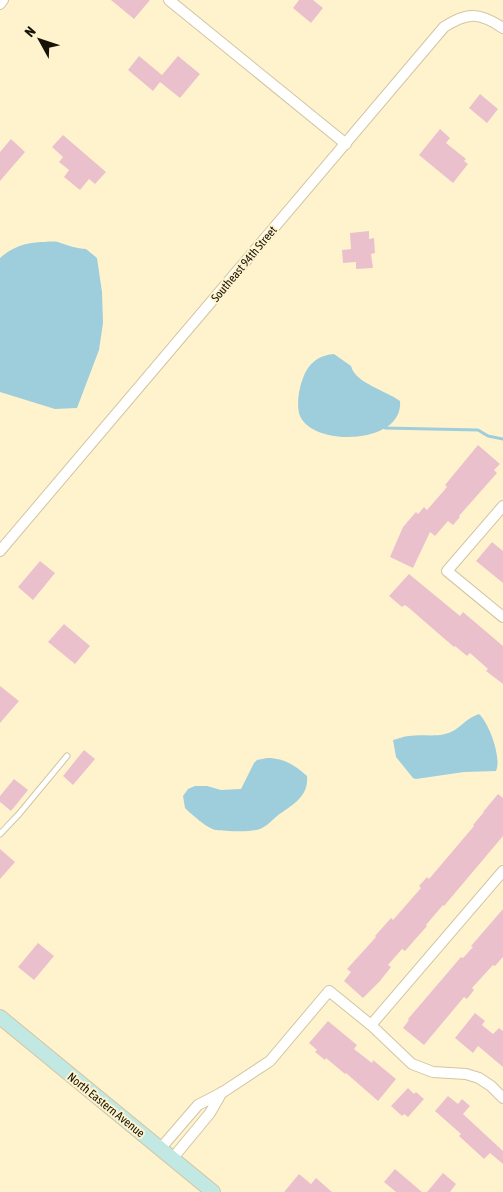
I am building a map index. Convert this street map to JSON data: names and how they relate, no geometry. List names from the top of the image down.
{
  "streets": {
    "main road": ["North Eastern Avenue"],
    "street": ["Southeast 94th Street"]
  },
  "north": "top left"
}
